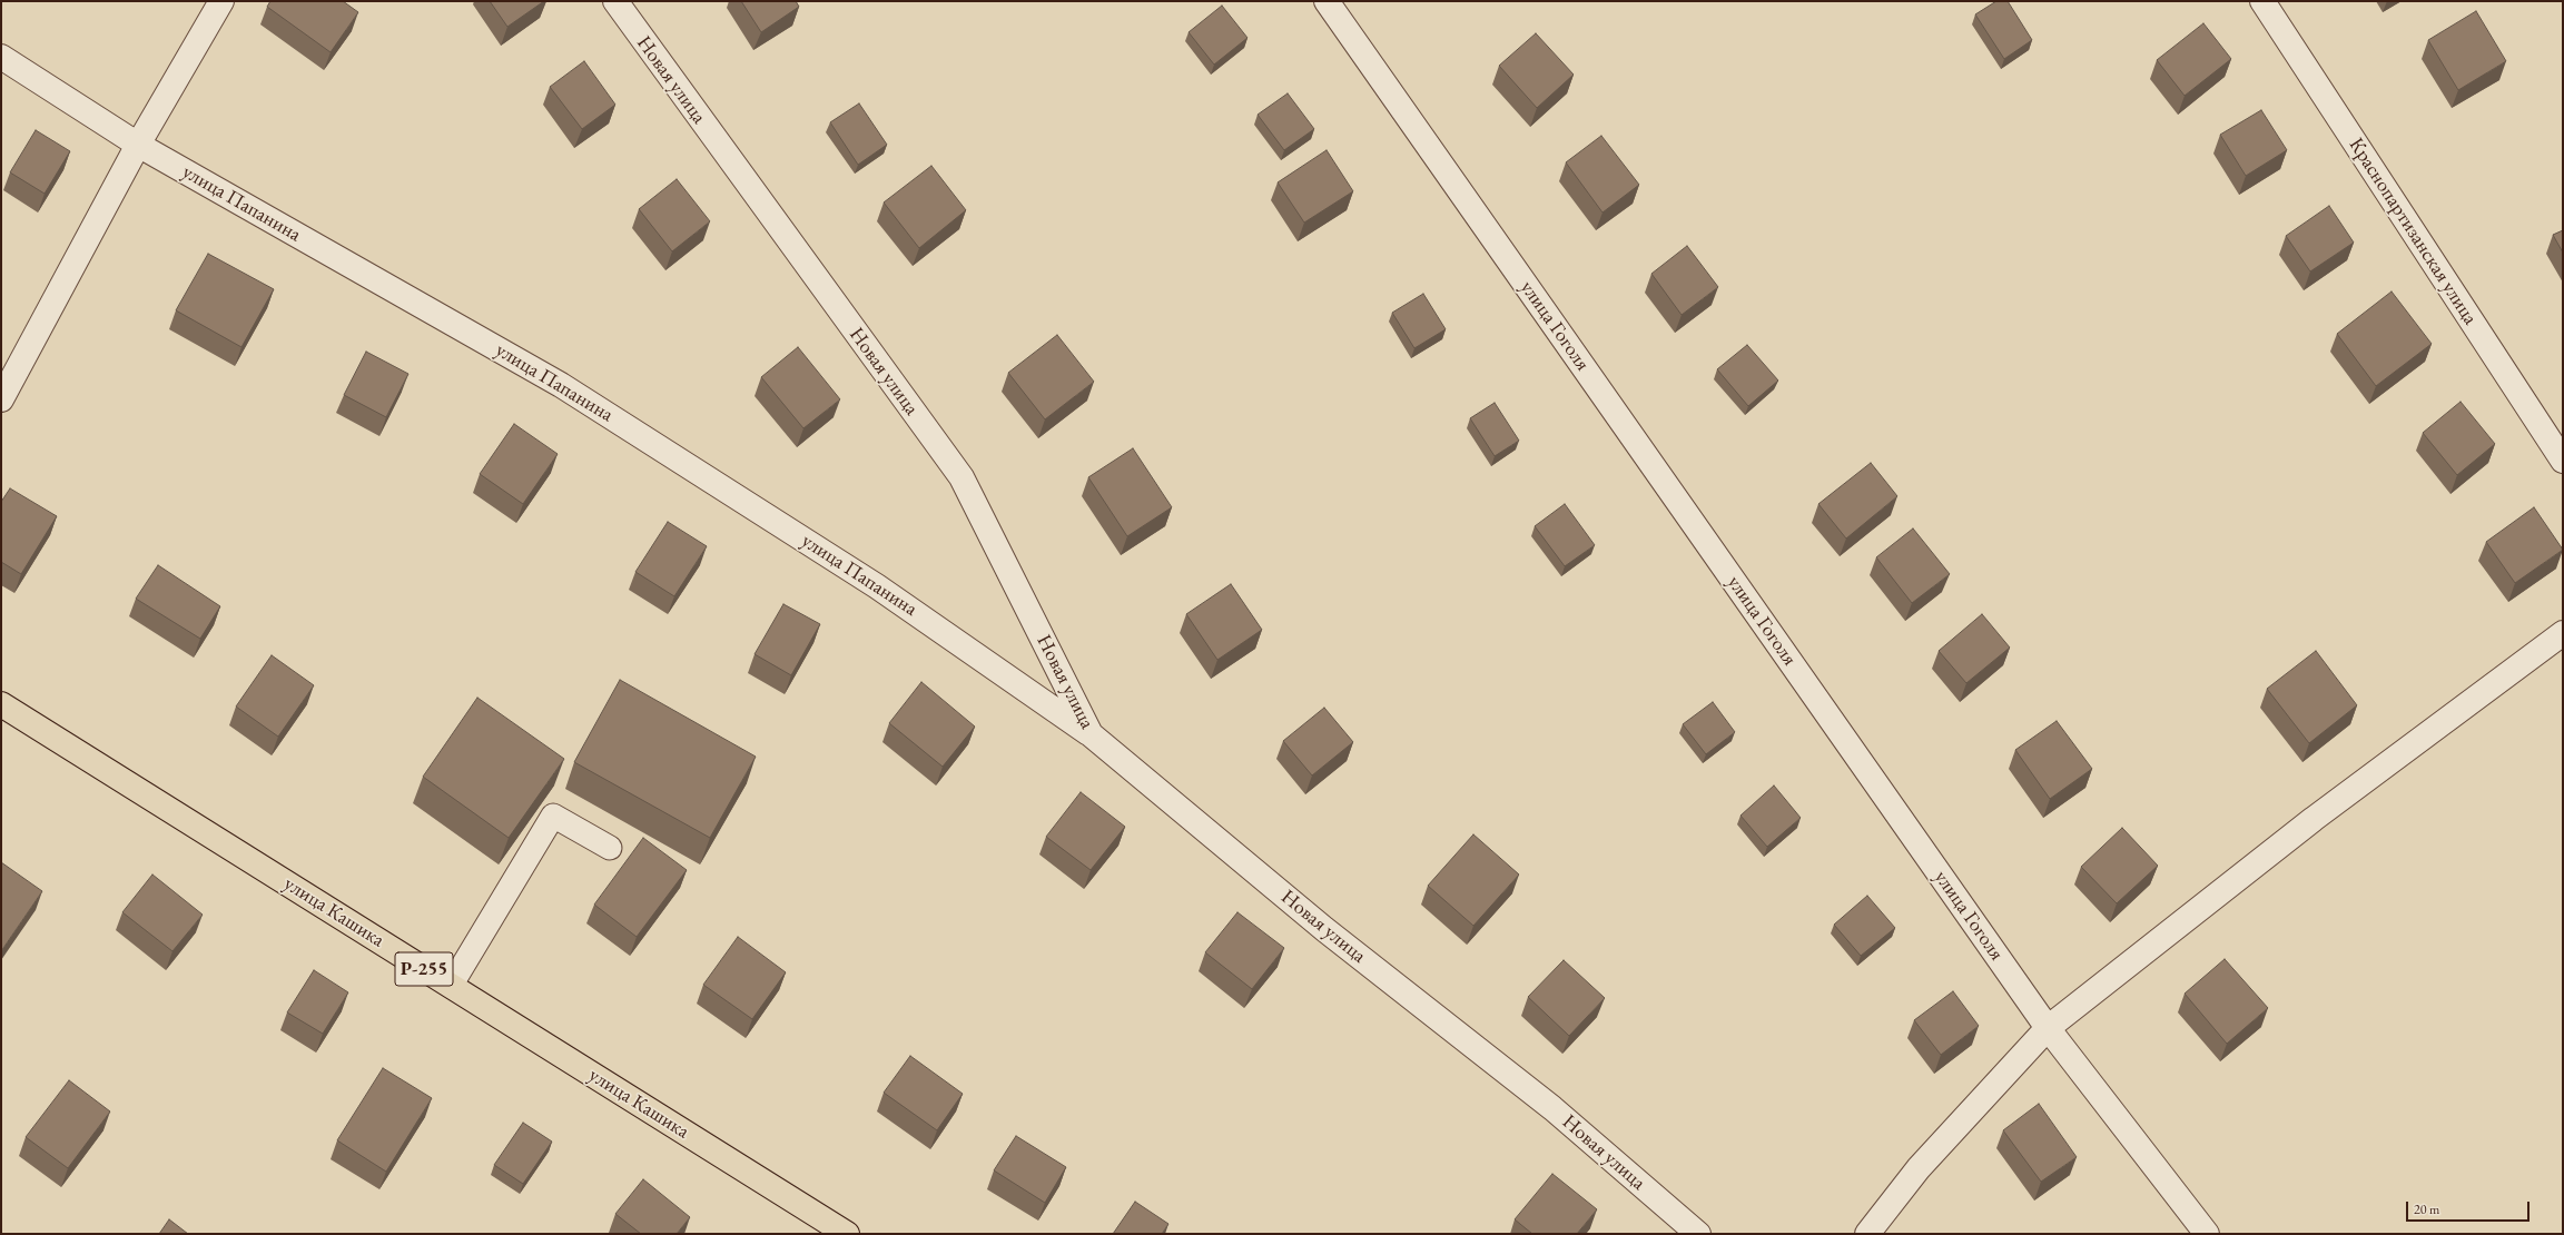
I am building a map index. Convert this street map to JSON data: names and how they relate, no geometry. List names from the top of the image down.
{
  "streets": {
    "highway": ["улица Кашика", "Р-255"],
    "street": [
      "Новая улица",
      "улица Папанина",
      "Краснопартизанская улица",
      "улица Гоголя"
    ]
  },
  "crossings": [
    ["Новая улица", "улица Папанина"]
  ],
  "scale_bar": "20 m"
}
